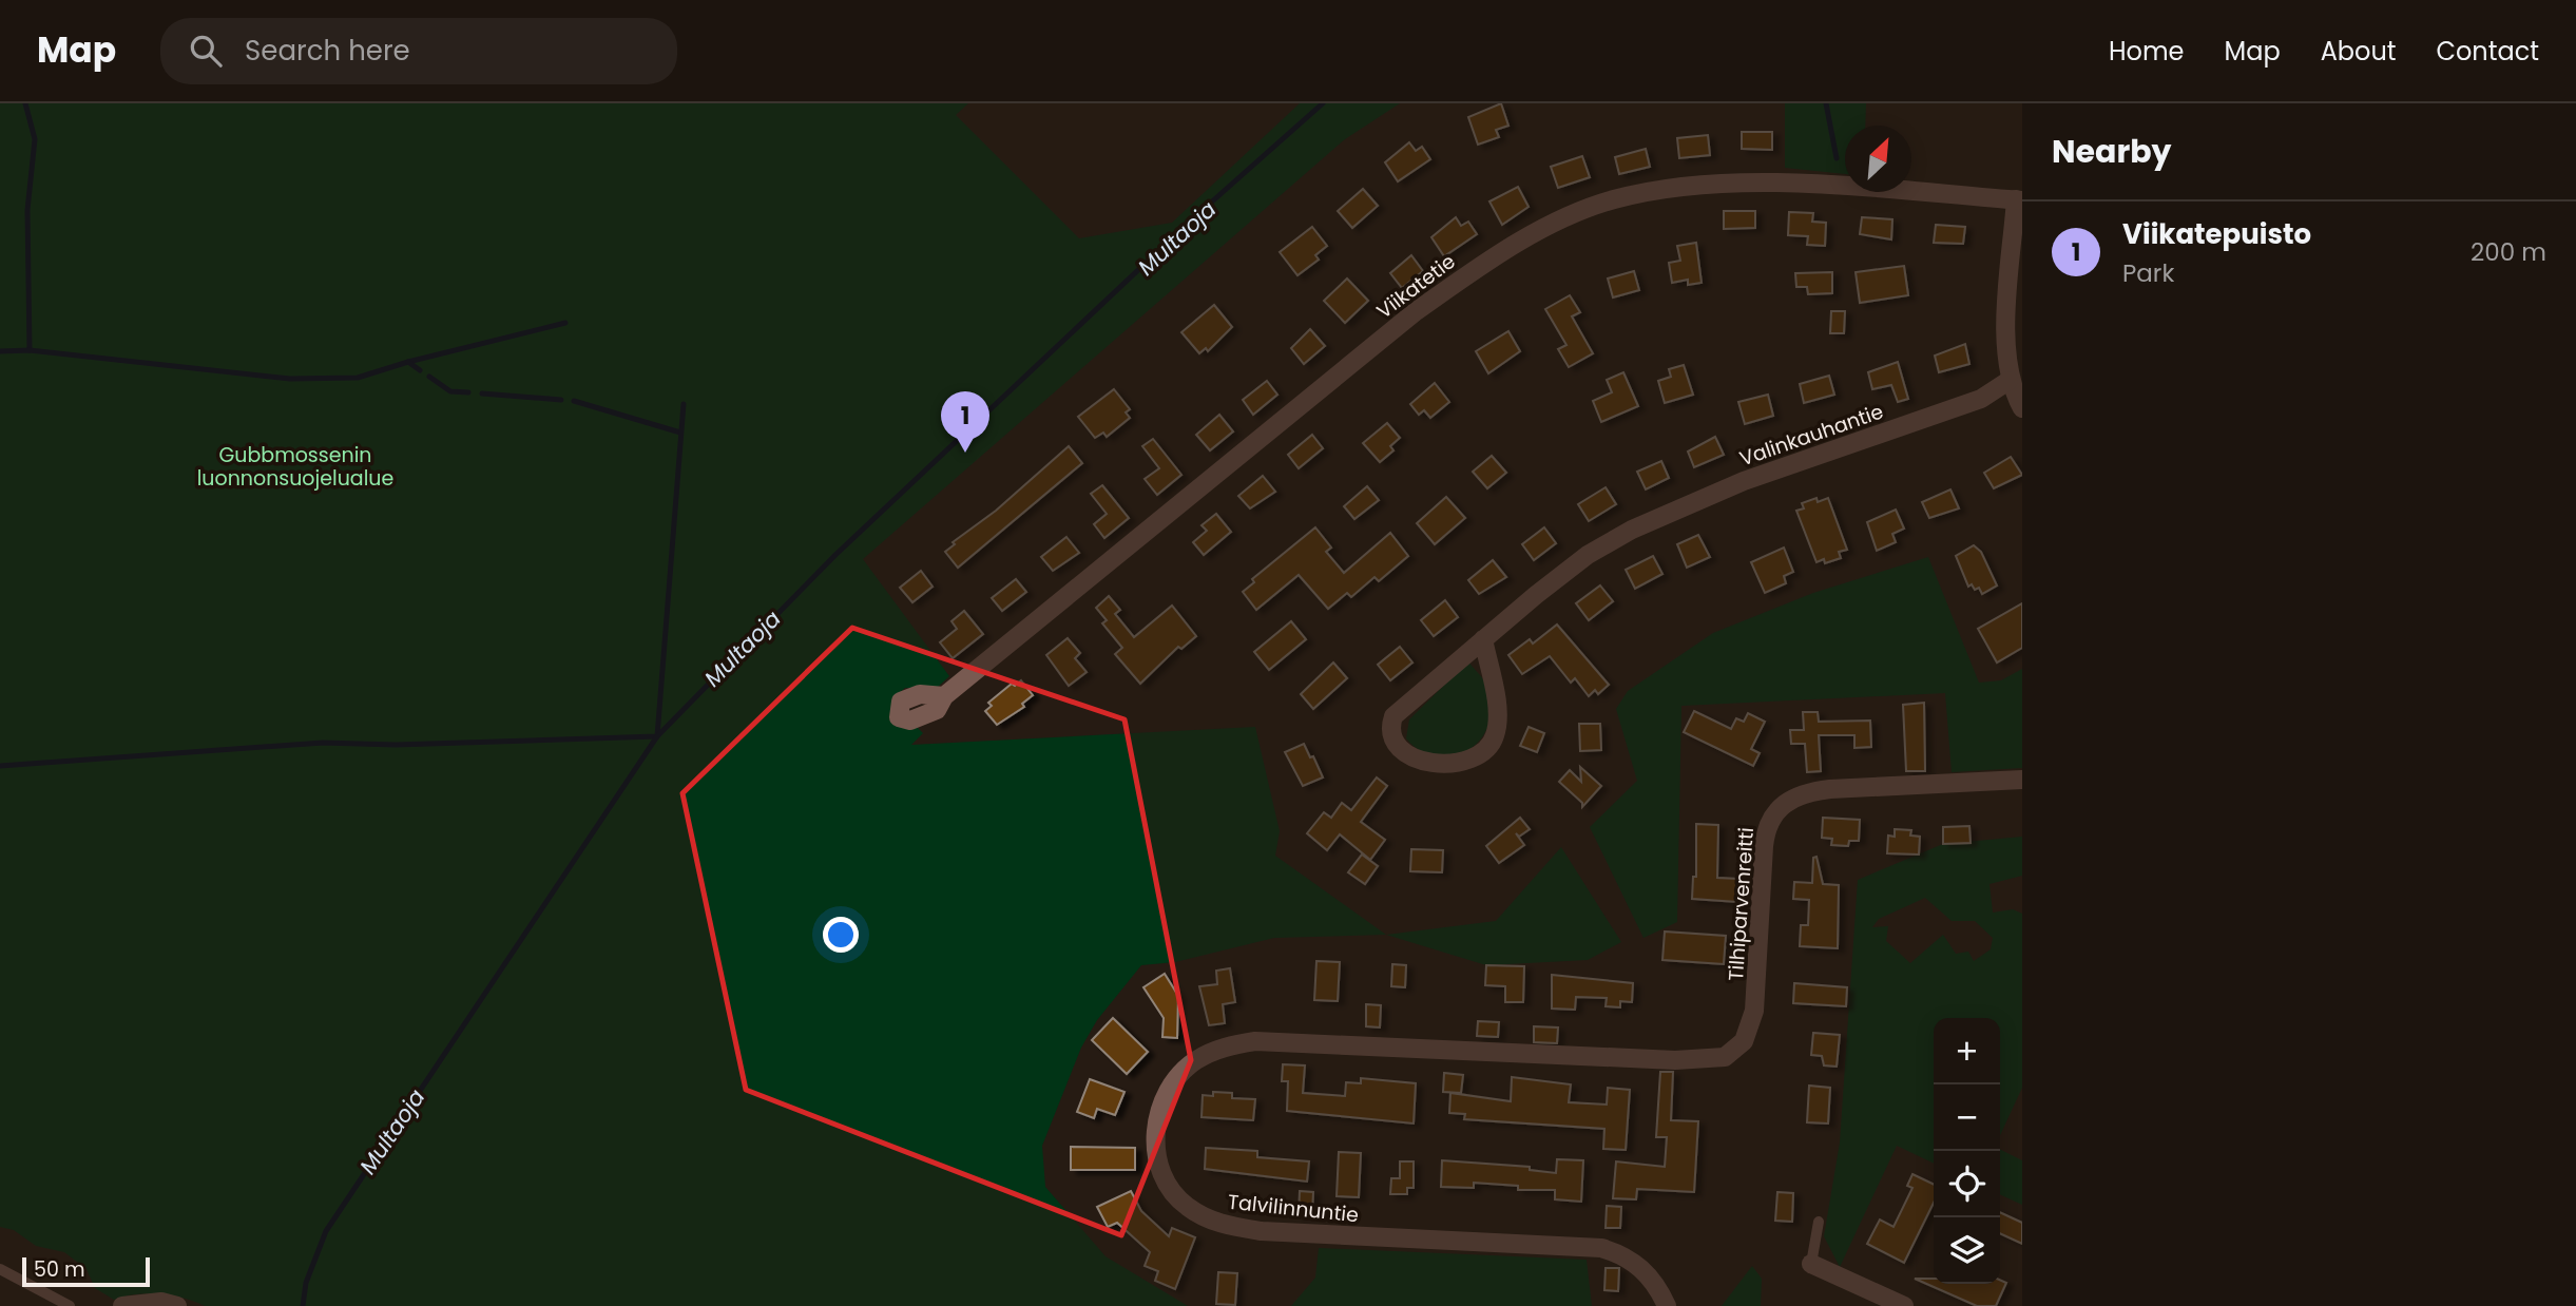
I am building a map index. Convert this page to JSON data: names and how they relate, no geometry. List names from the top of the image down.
{
  "streets": {
    "street": [
      "Viikatetie",
      "Valinkauhantie",
      "Tilhiparvenreitti",
      "Talvilinnuntie"
    ]
  },
  "crossings": [
    ["Tilhiparvenreitti", "Talvilinnuntie"]
  ],
  "water": ["Multaoja"],
  "parks": ["Gubbmossenin luonnonsuojelualue"],
  "scale_bar": "50 m",
  "north": "top right",
  "page": {
    "header": "Map",
    "search": "Search here",
    "nav": [
      "Home",
      "Map",
      "About",
      "Contact"
    ],
    "heading": "Nearby",
    "list": [
      {
        "mark": "1",
        "name": "Viikatepuisto",
        "note": "Park",
        "value": "200 m"
      }
    ],
    "pins": "1",
    "map_buttons": ["+", "−"],
    "scale": "50 m"
  }
}
